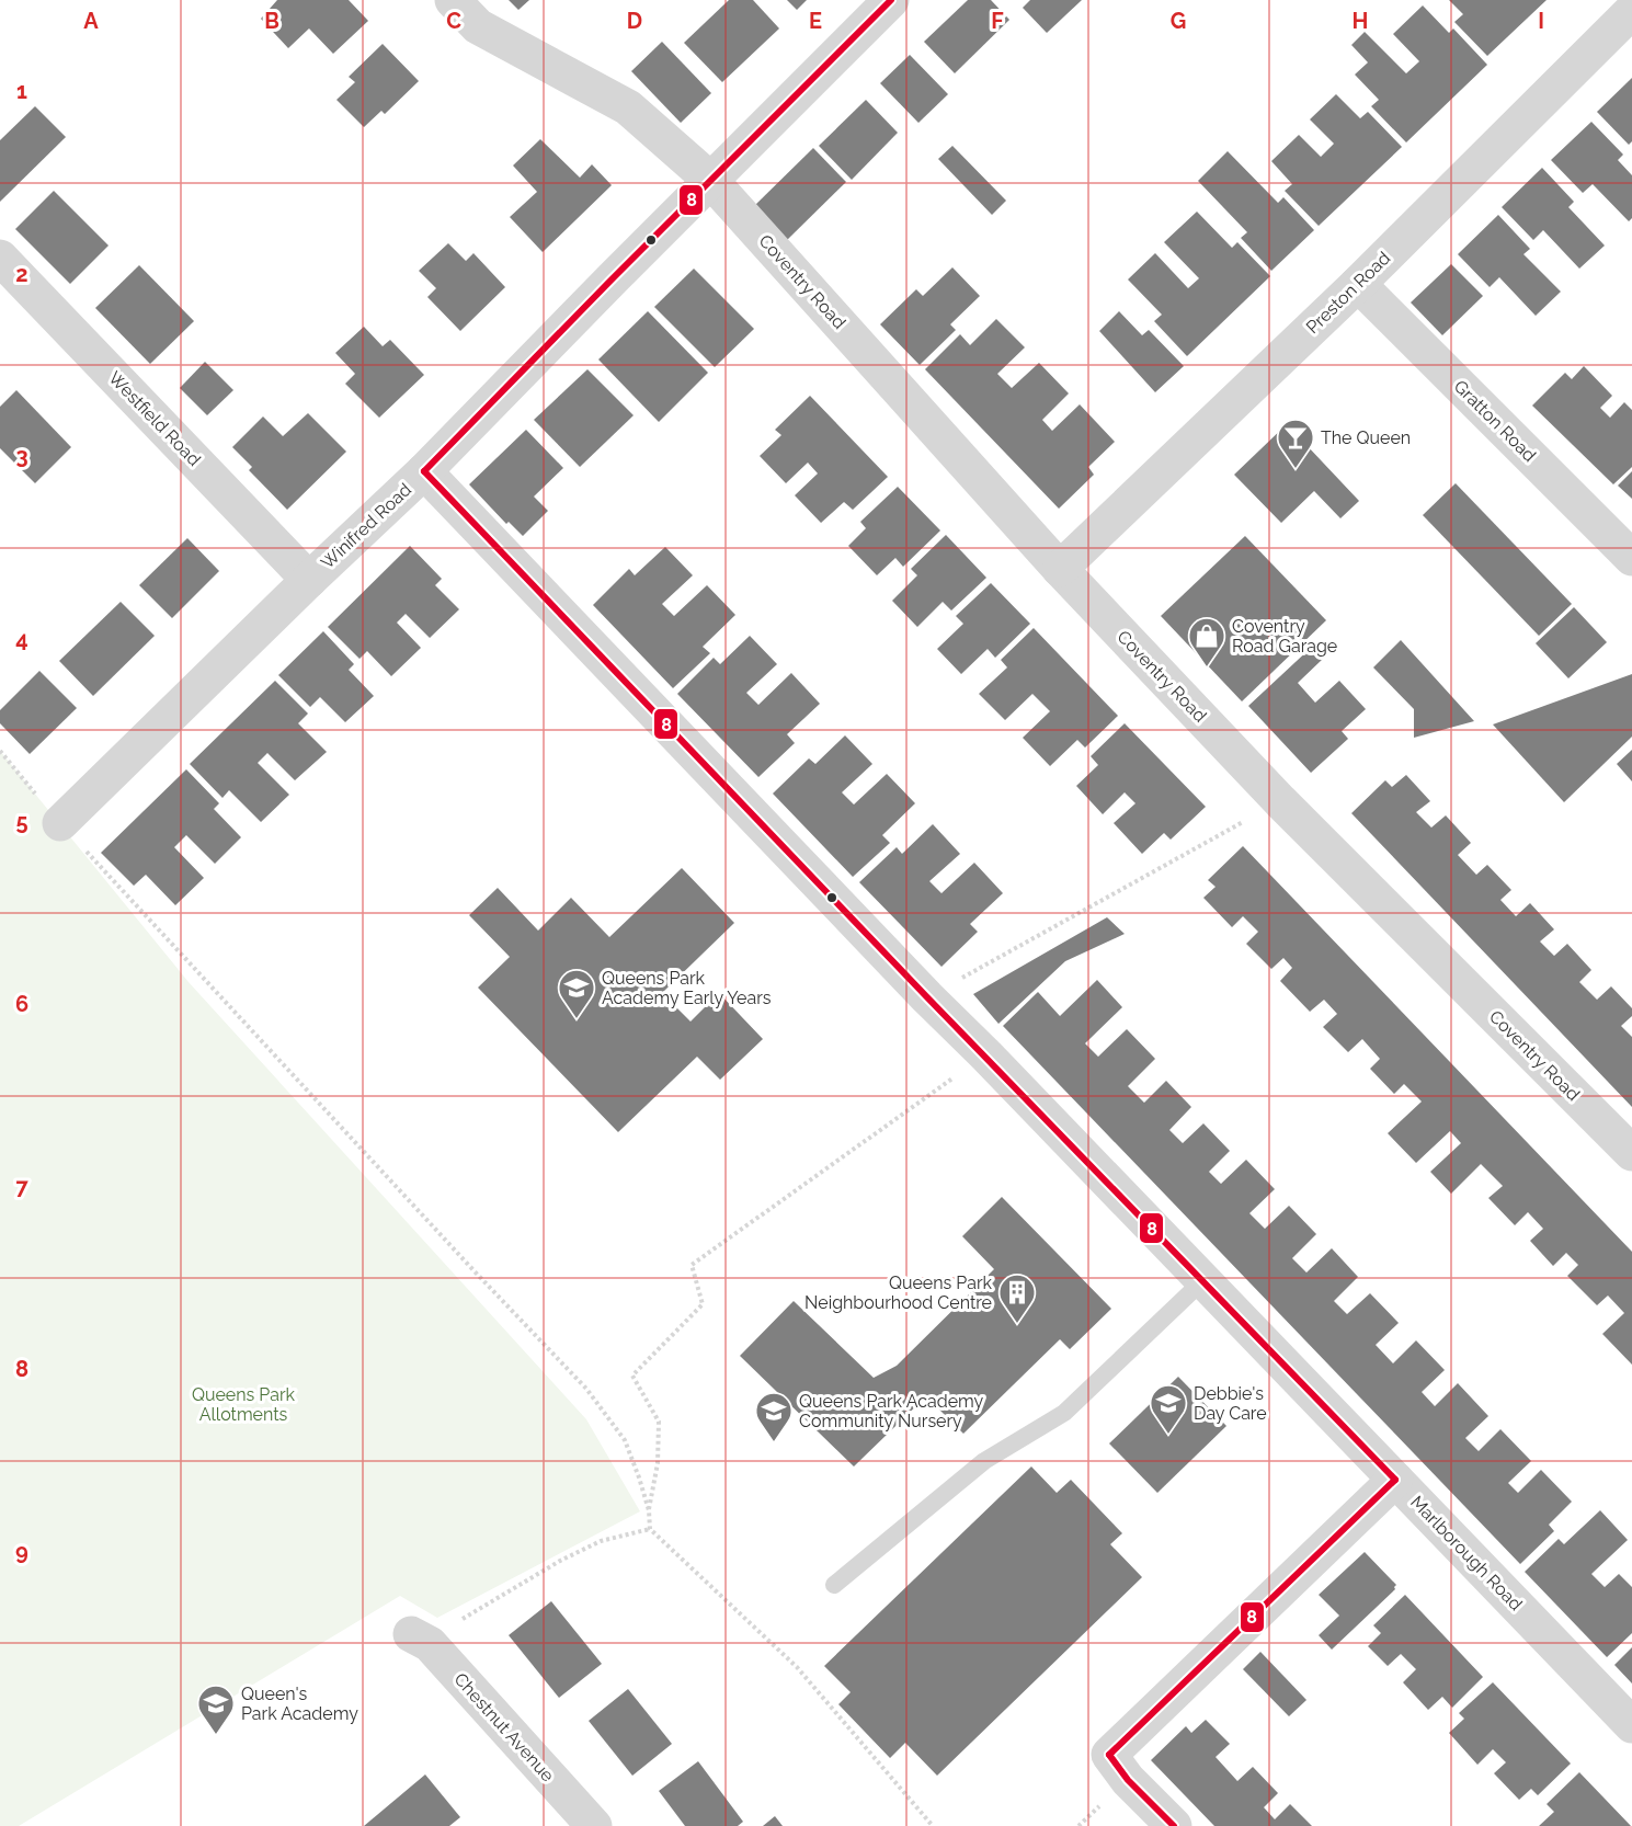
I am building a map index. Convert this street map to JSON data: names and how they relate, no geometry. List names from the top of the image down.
{
  "streets": {
    "street": [
      "Coventry Road",
      "Preston Road",
      "Westfield Road",
      "Gratton Road",
      "Winifred Road",
      "Marlborough Road",
      "Chestnut Avenue"
    ]
  },
  "crossings": [
    ["Coventry Road", "Preston Road"],
    ["Coventry Road", "Winifred Road"],
    ["Preston Road", "Gratton Road"],
    ["Westfield Road", "Winifred Road"],
    ["Winifred Road", "Marlborough Road"]
  ],
  "parks": ["Queens Park Allotments"],
  "places": {
    "bar": ["The Queen"],
    "shop": ["Coventry Road Garage"],
    "school or university": [
      "Queens Park Academy Early Years",
      "Debbie's Day Care",
      "Queens Park Academy Community Nursery",
      "Queen's Park Academy"
    ],
    "building": ["Queens Park Neighbourhood Centre"]
  },
  "lines": ["transit line 8"],
  "grid": {
    "columns": [
      "A",
      "B",
      "C",
      "D",
      "E",
      "F",
      "G",
      "H",
      "I"
    ],
    "rows": [
      "1",
      "2",
      "3",
      "4",
      "5",
      "6",
      "7",
      "8",
      "9"
    ]
  }
}
